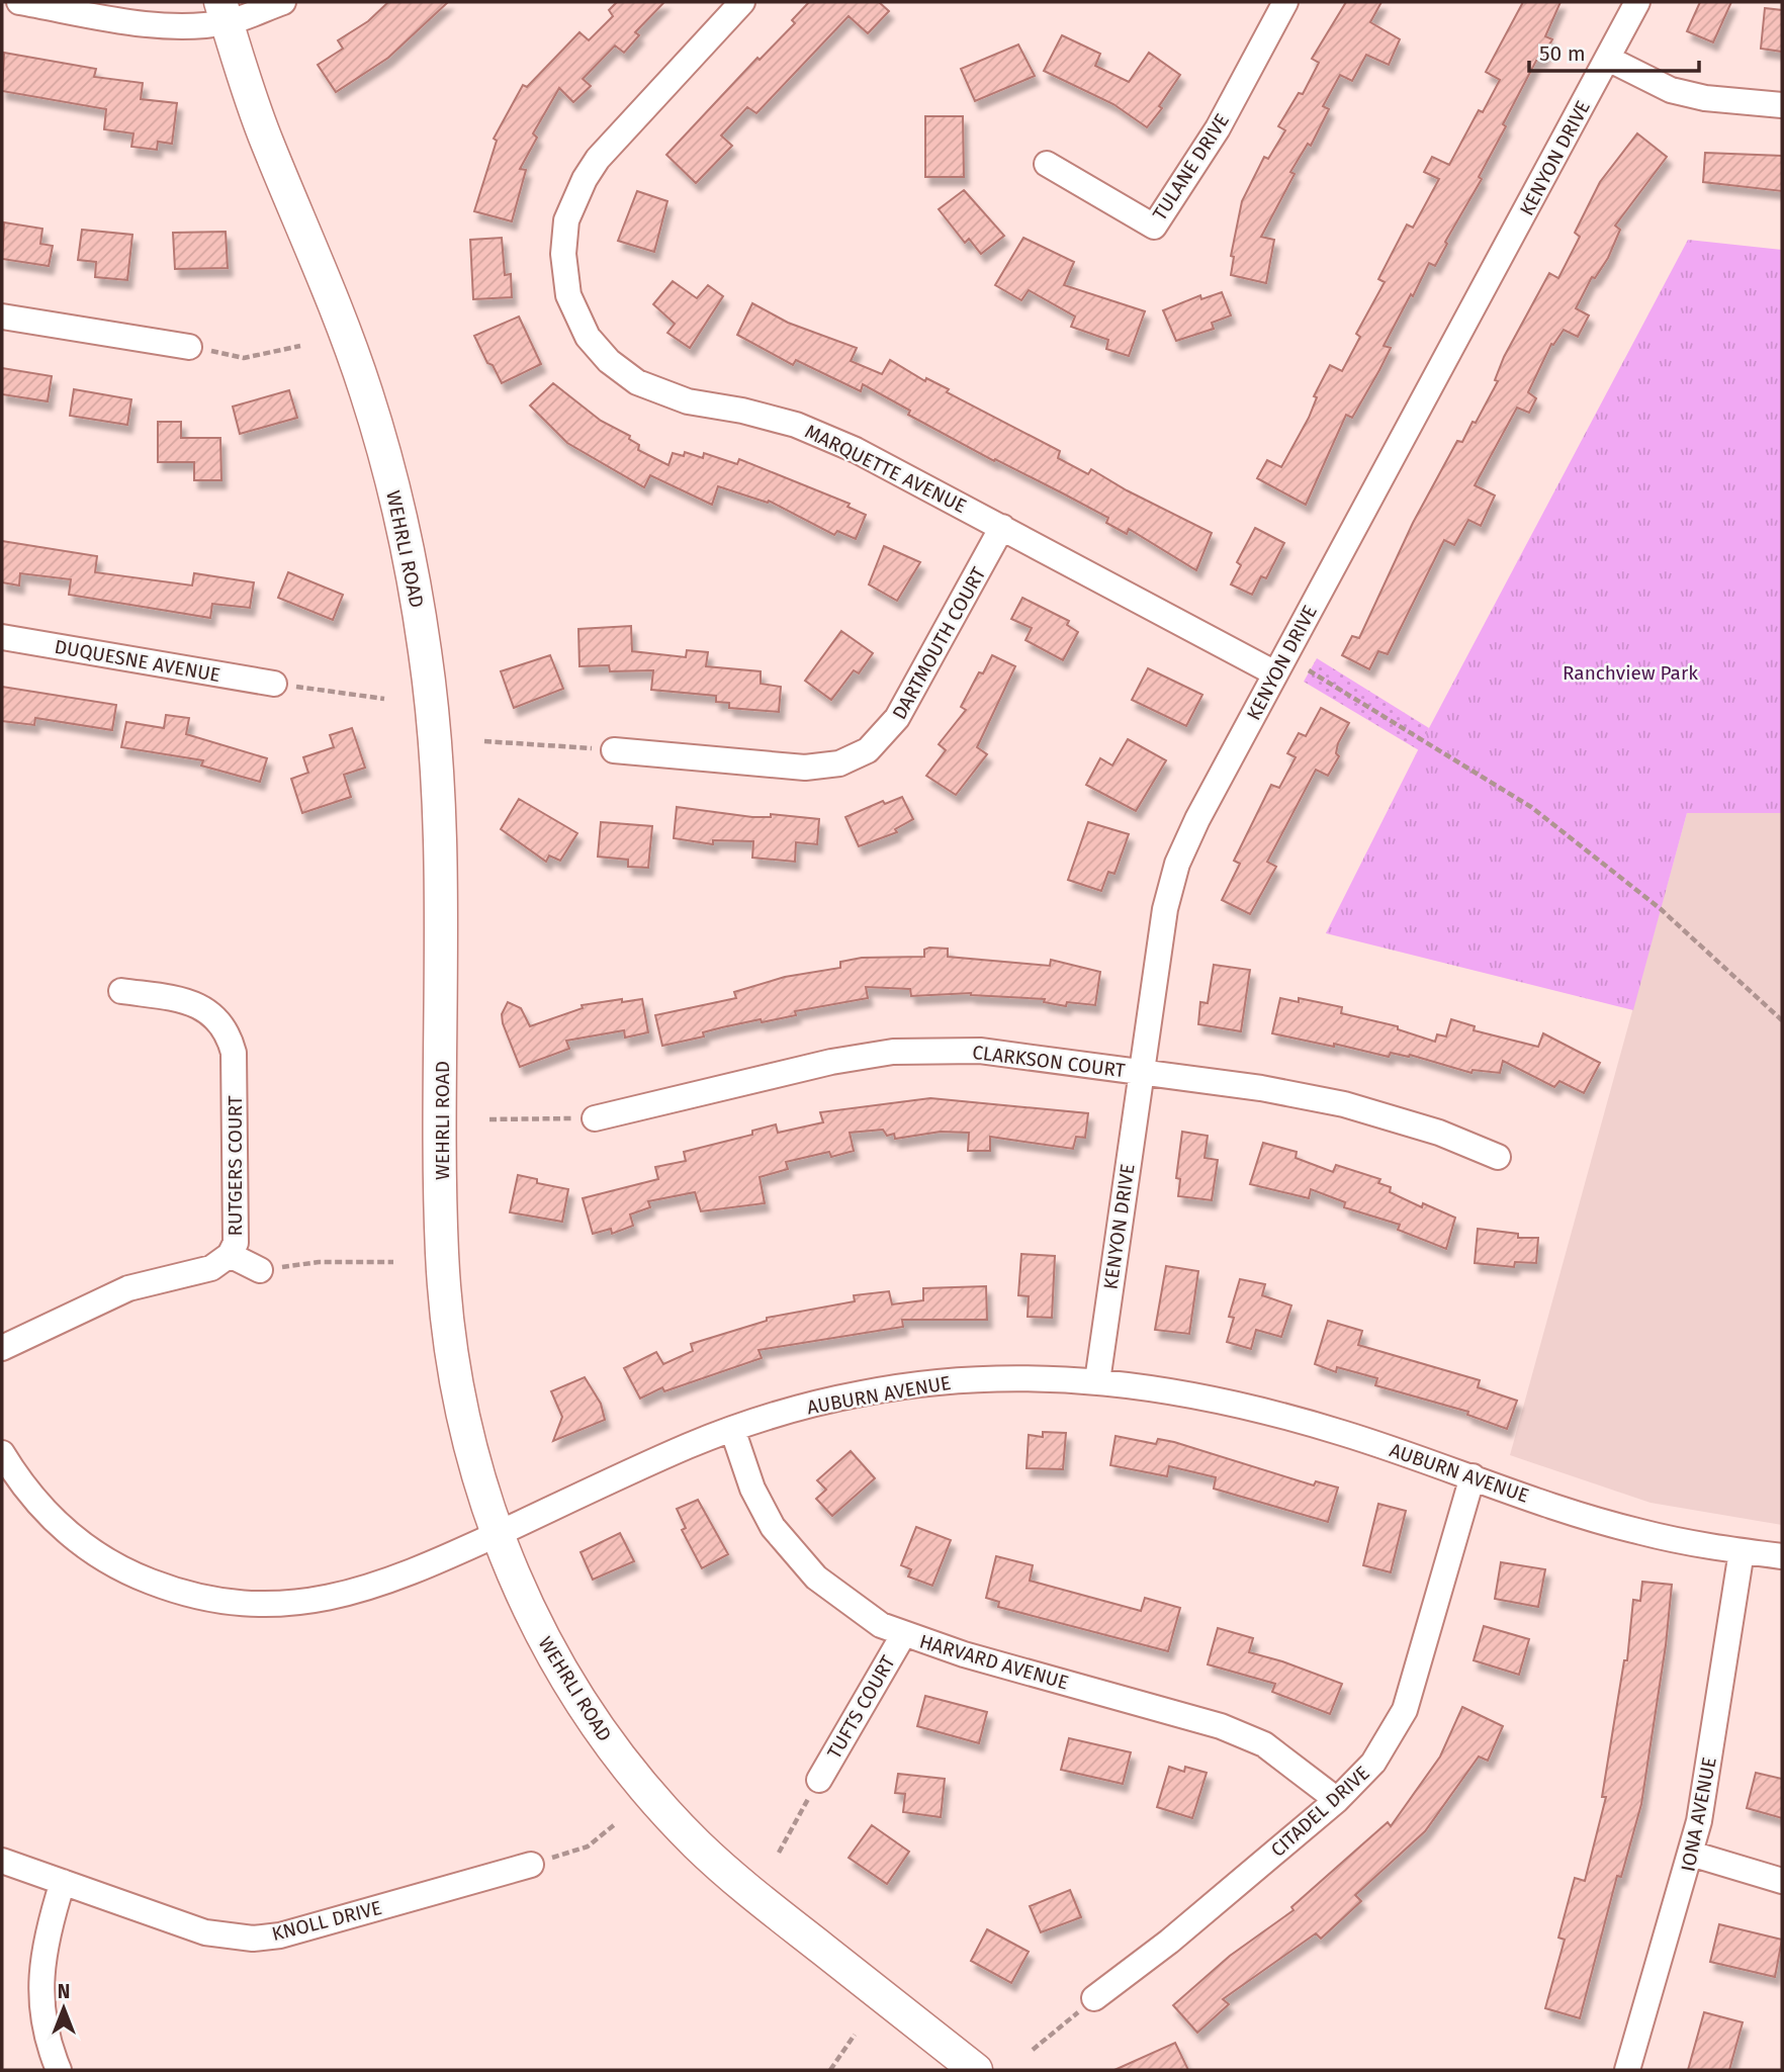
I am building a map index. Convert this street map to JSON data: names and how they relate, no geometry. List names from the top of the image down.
{
  "streets": {
    "street": [
      "KENYON DRIVE",
      "TULANE DRIVE",
      "MARQUETTE AVENUE",
      "WEHRLI ROAD",
      "DARTMOUTH COURT",
      "DUQUESNE AVENUE",
      "CLARKSON COURT",
      "RUTGERS COURT",
      "AUBURN AVENUE",
      "HARVARD AVENUE",
      "TUFTS COURT",
      "CITADEL DRIVE",
      "IONA AVENUE",
      "KNOLL DRIVE"
    ]
  },
  "crossings": [
    ["KENYON DRIVE", "MARQUETTE AVENUE"],
    ["KENYON DRIVE", "CLARKSON COURT"],
    ["KENYON DRIVE", "AUBURN AVENUE"],
    ["MARQUETTE AVENUE", "DARTMOUTH COURT"],
    ["WEHRLI ROAD", "AUBURN AVENUE"],
    ["AUBURN AVENUE", "HARVARD AVENUE"],
    ["AUBURN AVENUE", "CITADEL DRIVE"],
    ["AUBURN AVENUE", "IONA AVENUE"],
    ["HARVARD AVENUE", "TUFTS COURT"],
    ["HARVARD AVENUE", "CITADEL DRIVE"]
  ],
  "parks": ["Ranchview Park"],
  "scale_bar": "50 m",
  "north": "top"
}
